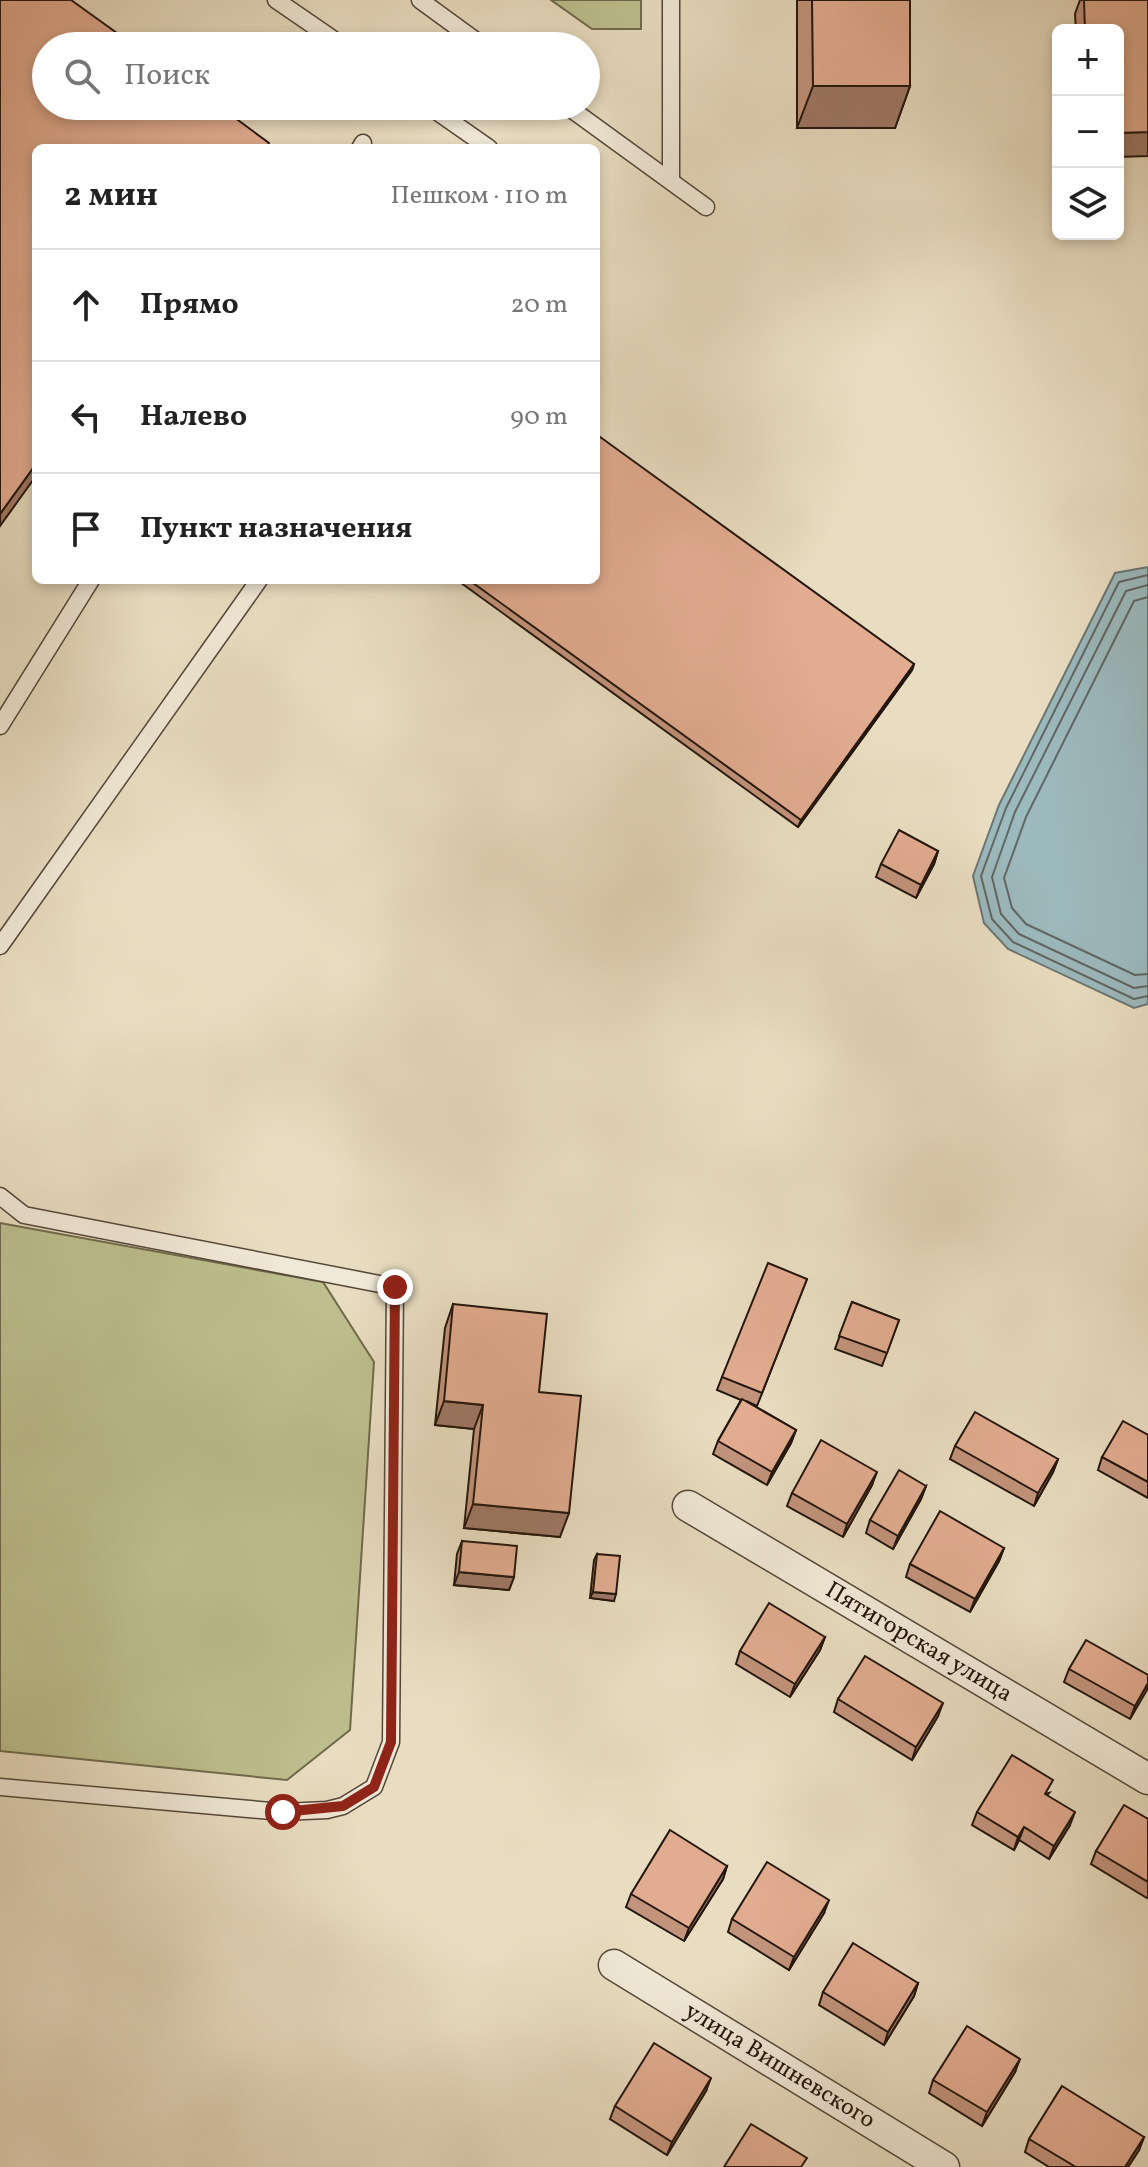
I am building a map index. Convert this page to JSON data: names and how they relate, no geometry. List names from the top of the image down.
{
  "streets": {
    "street": ["Пятигорская улица", "улица Вишневского"]
  },
  "page": {
    "map_buttons": ["+", "−"],
    "search": "Поиск",
    "heading": ["2 мин", "Пешком · 110 m"],
    "list": [
      ["Прямо", "20 m"],
      ["Налево", "90 m"],
      "Пункт назначения"
    ]
  }
}
